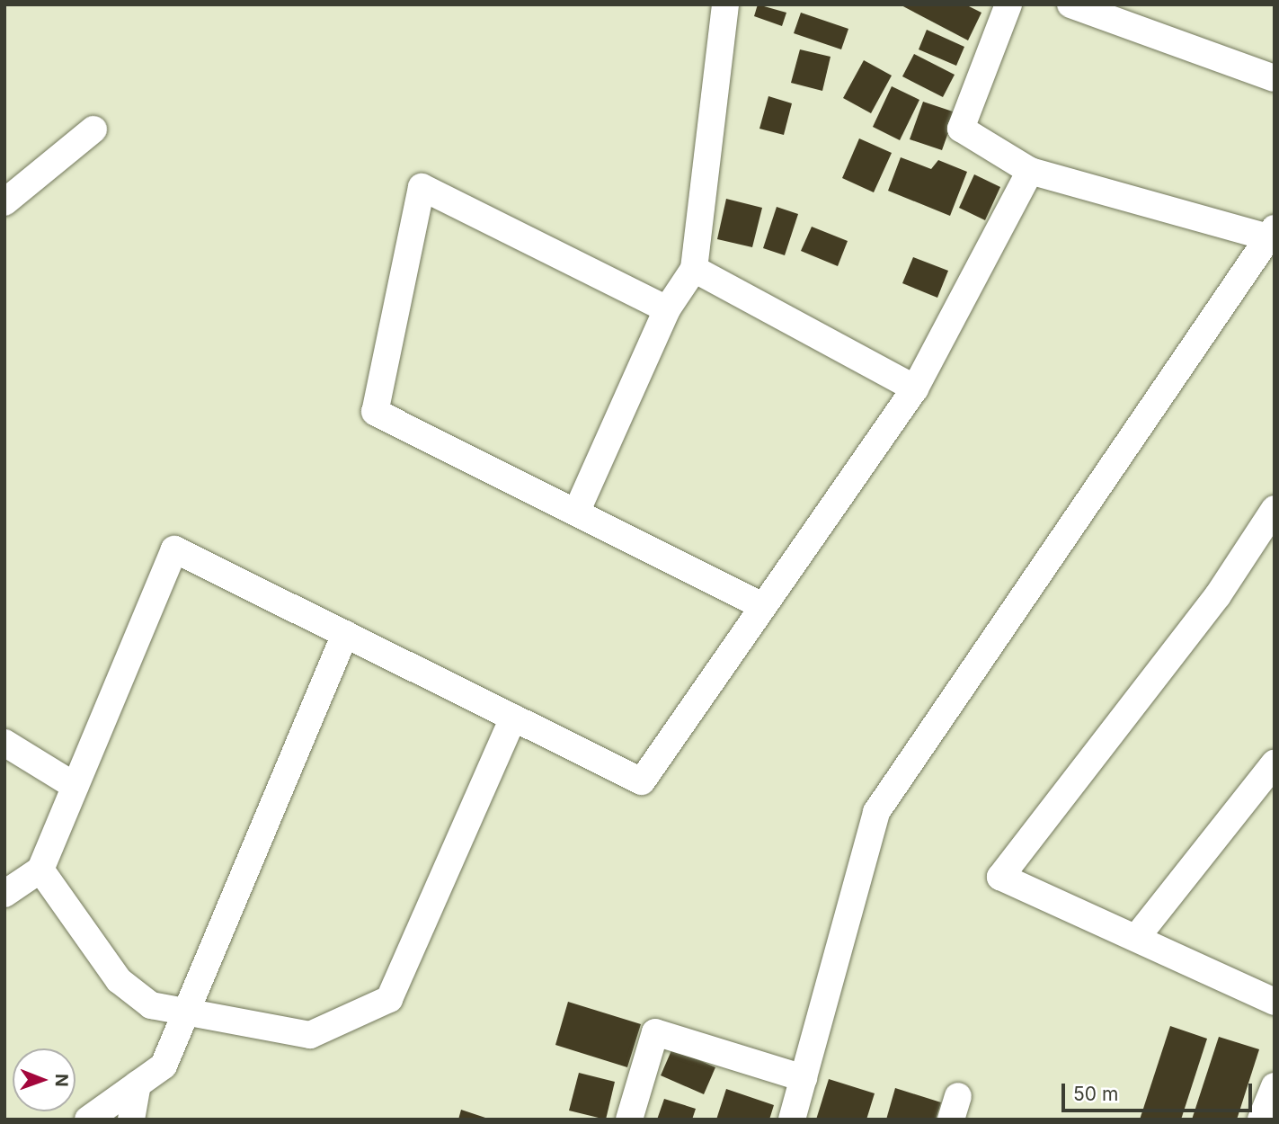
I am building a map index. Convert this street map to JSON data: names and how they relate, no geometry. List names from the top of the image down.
{
  "scale_bar": "50 m",
  "north": "right"
}
